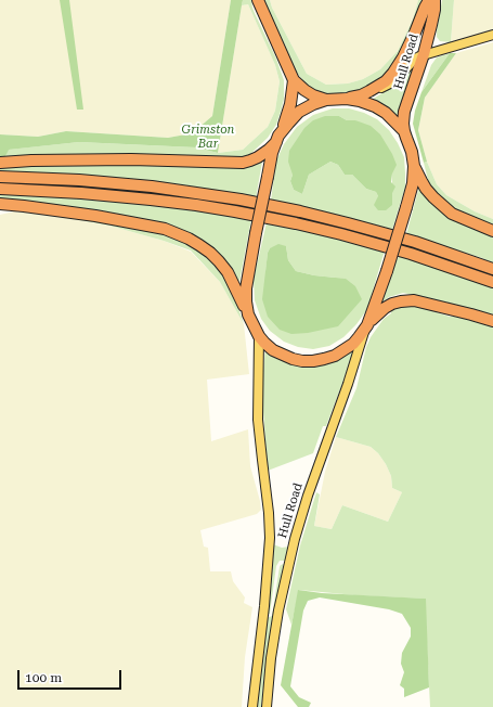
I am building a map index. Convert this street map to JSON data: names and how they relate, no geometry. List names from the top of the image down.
{
  "streets": {
    "highway": ["Hull Road"]
  },
  "parks": ["Grimston Bar"],
  "scale_bar": "100 m"
}
